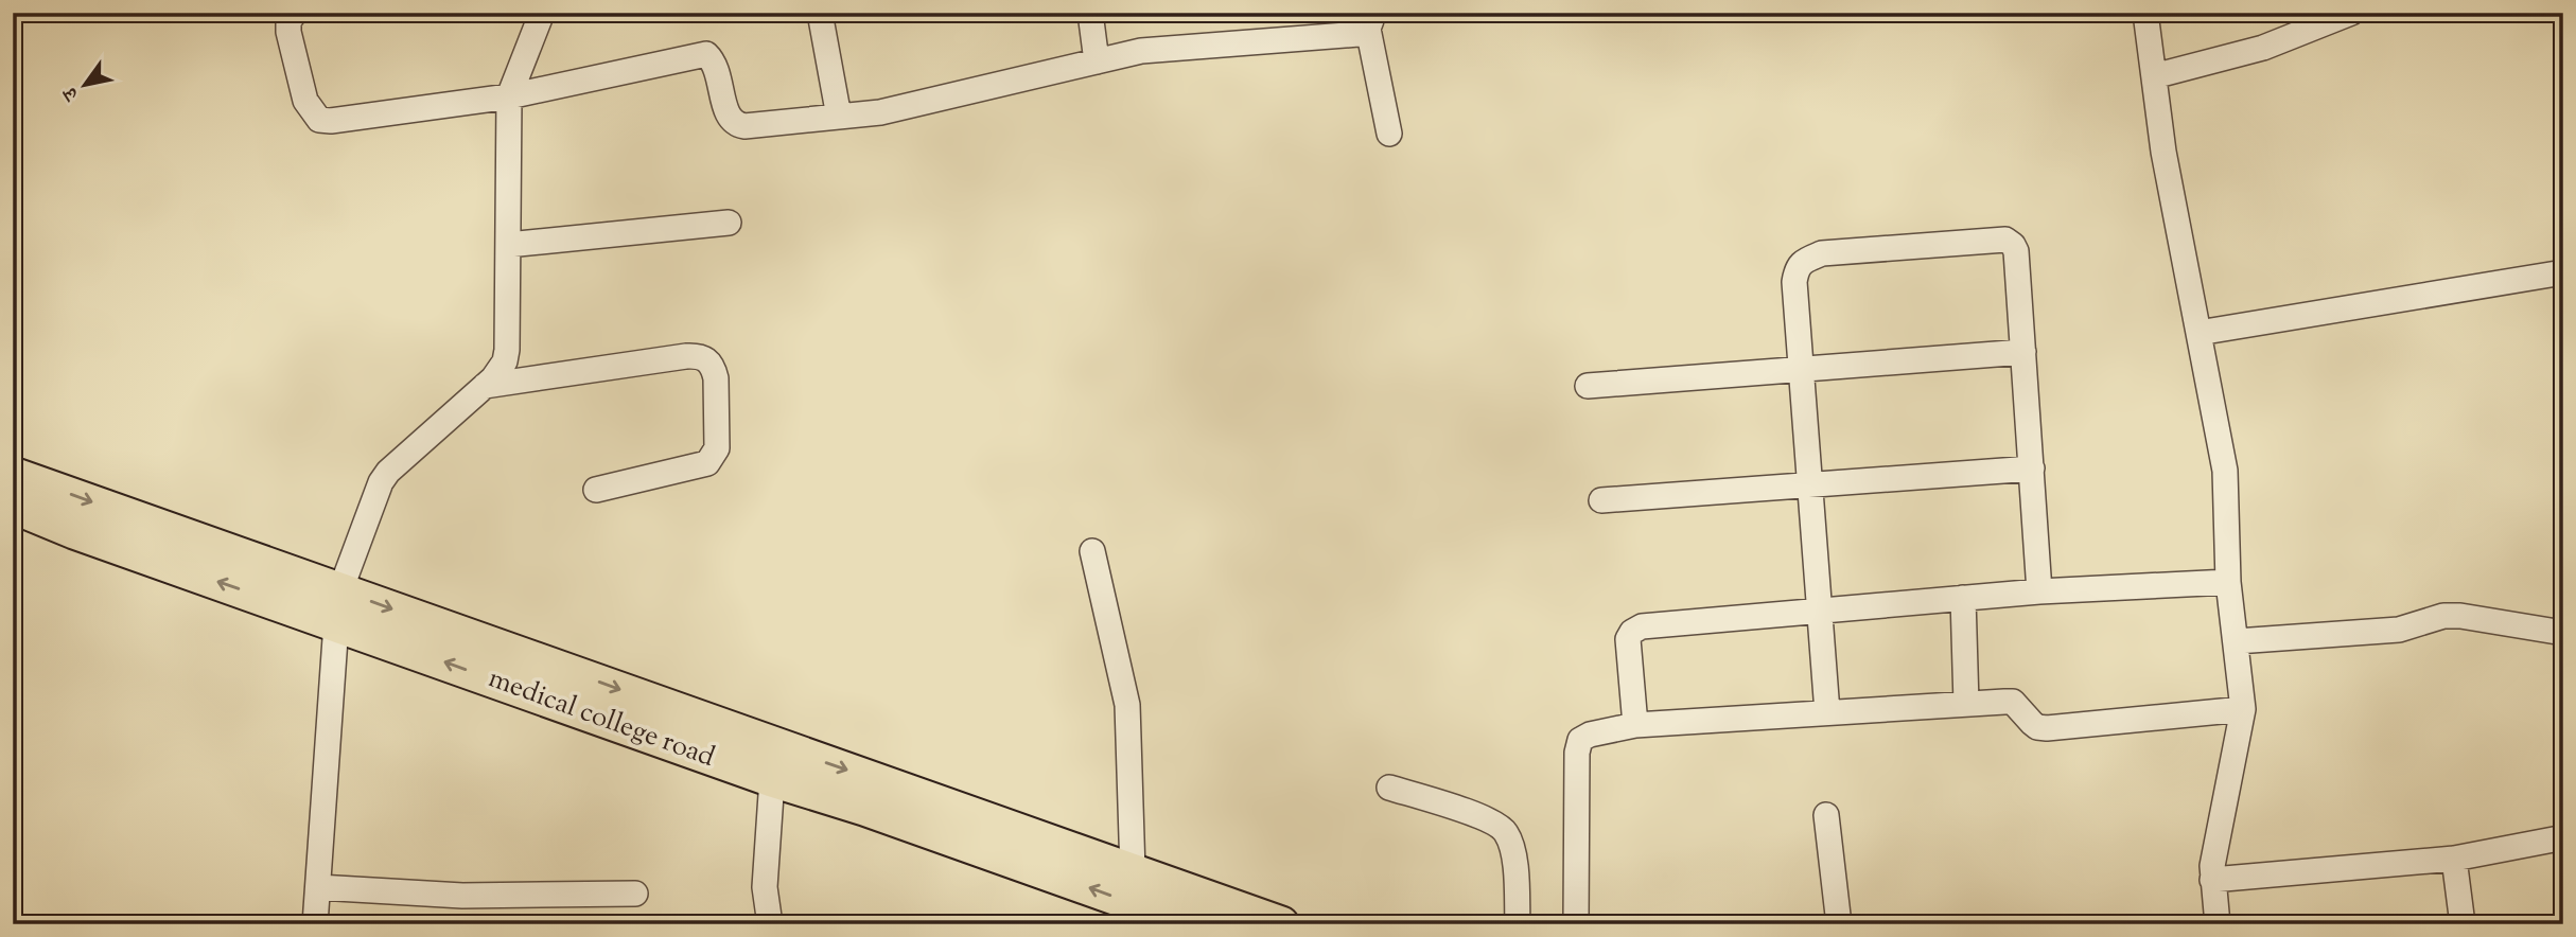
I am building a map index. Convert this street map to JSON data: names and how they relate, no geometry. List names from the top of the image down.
{
  "streets": {
    "highway": ["medical college road"]
  },
  "north": "bottom left"
}
